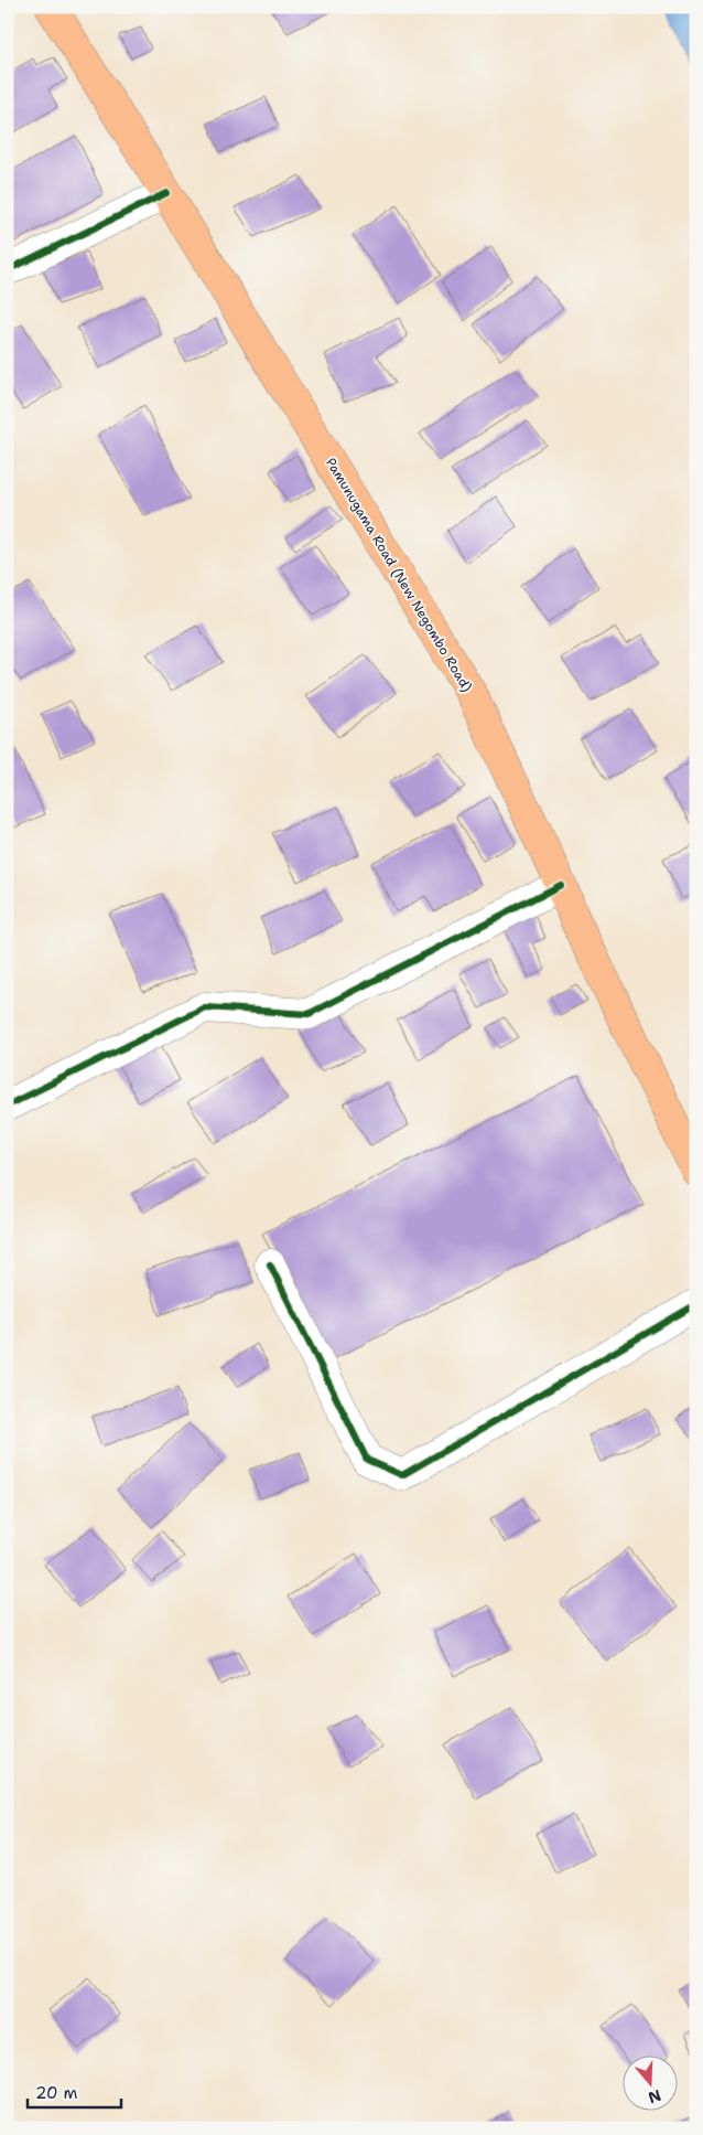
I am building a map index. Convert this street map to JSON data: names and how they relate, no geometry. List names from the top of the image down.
{
  "streets": {
    "main road": ["Pamunugama Road (New Negombo Road)"]
  },
  "scale_bar": "20 m",
  "north": "bottom"
}
